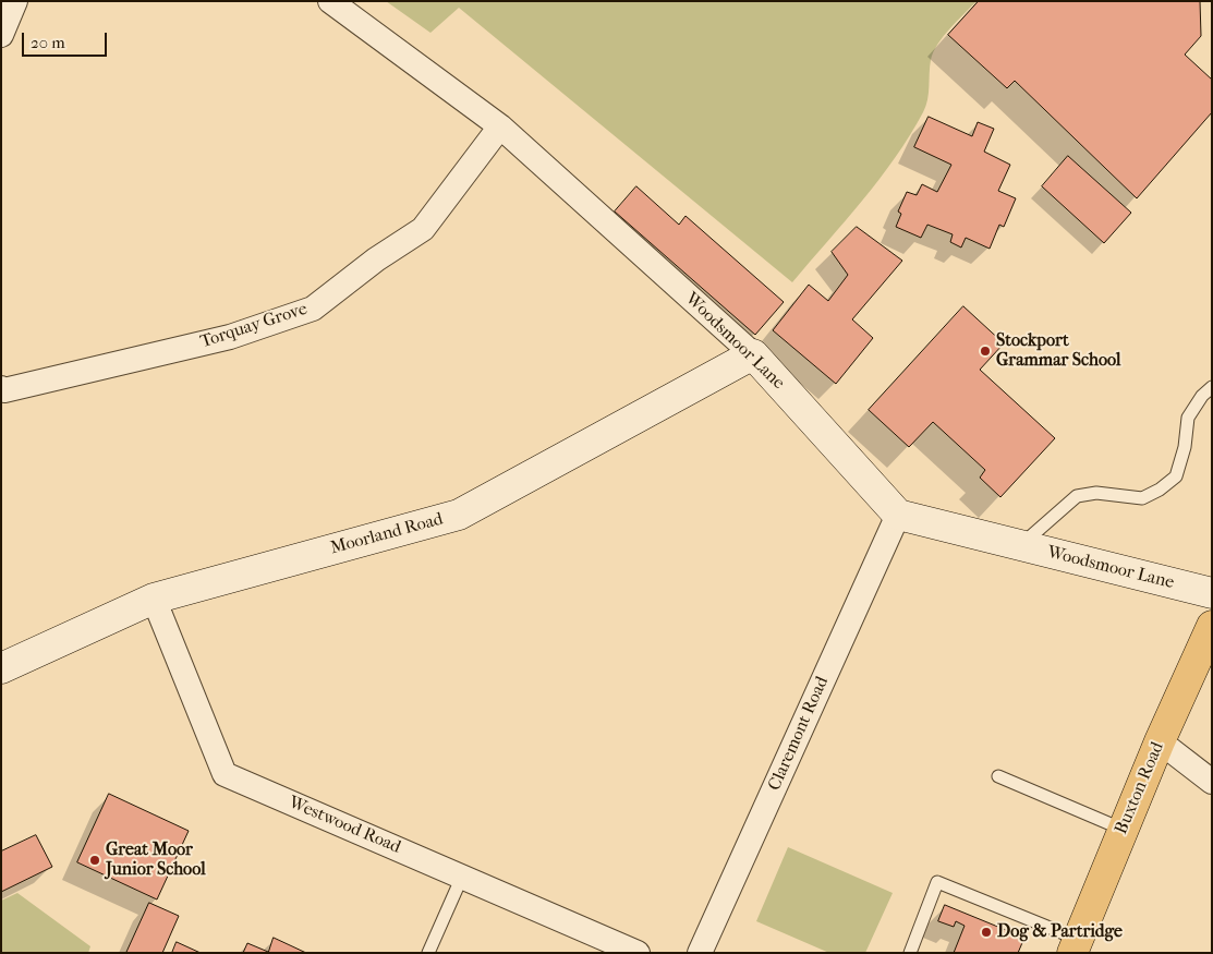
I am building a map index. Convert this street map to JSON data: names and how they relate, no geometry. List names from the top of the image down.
{
  "streets": {
    "highway": ["Buxton Road"],
    "street": [
      "Torquay Grove",
      "Woodsmoor Lane",
      "Moorland Road",
      "Claremont Road",
      "Westwood Road"
    ]
  },
  "crossings": [
    ["Torquay Grove", "Woodsmoor Lane"],
    ["Woodsmoor Lane", "Moorland Road"],
    ["Woodsmoor Lane", "Claremont Road"],
    ["Moorland Road", "Westwood Road"]
  ],
  "places": ["Stockport Grammar School", "Great Moor Junior School", "Dog & Partridge"],
  "scale_bar": "20 m"
}
